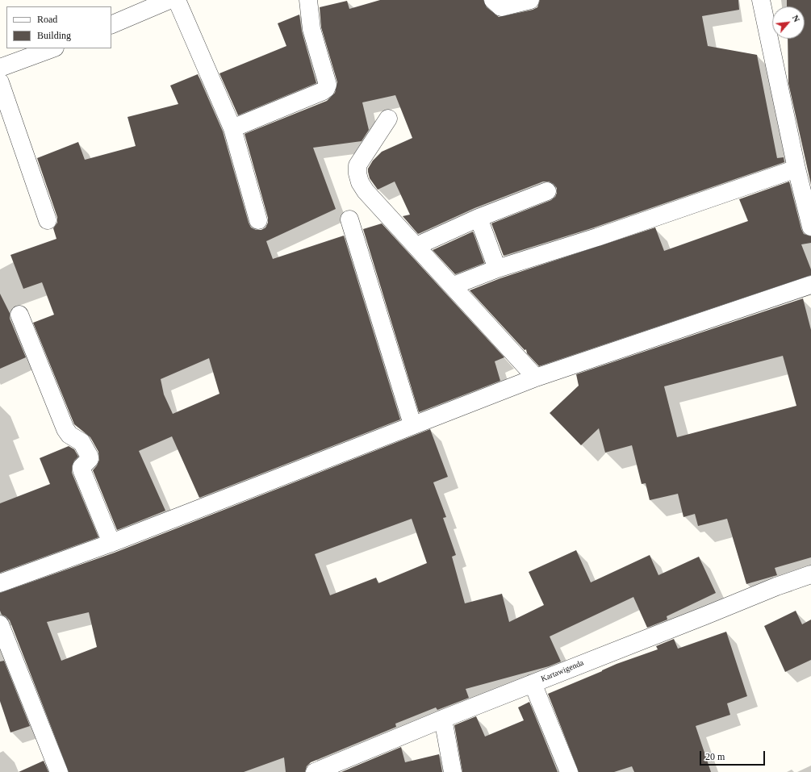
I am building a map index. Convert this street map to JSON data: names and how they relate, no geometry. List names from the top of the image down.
{
  "streets": {
    "street": ["Kartawigenda"]
  },
  "legend": ["Road", "Building"],
  "scale_bar": "20 m",
  "north": "top right"
}
